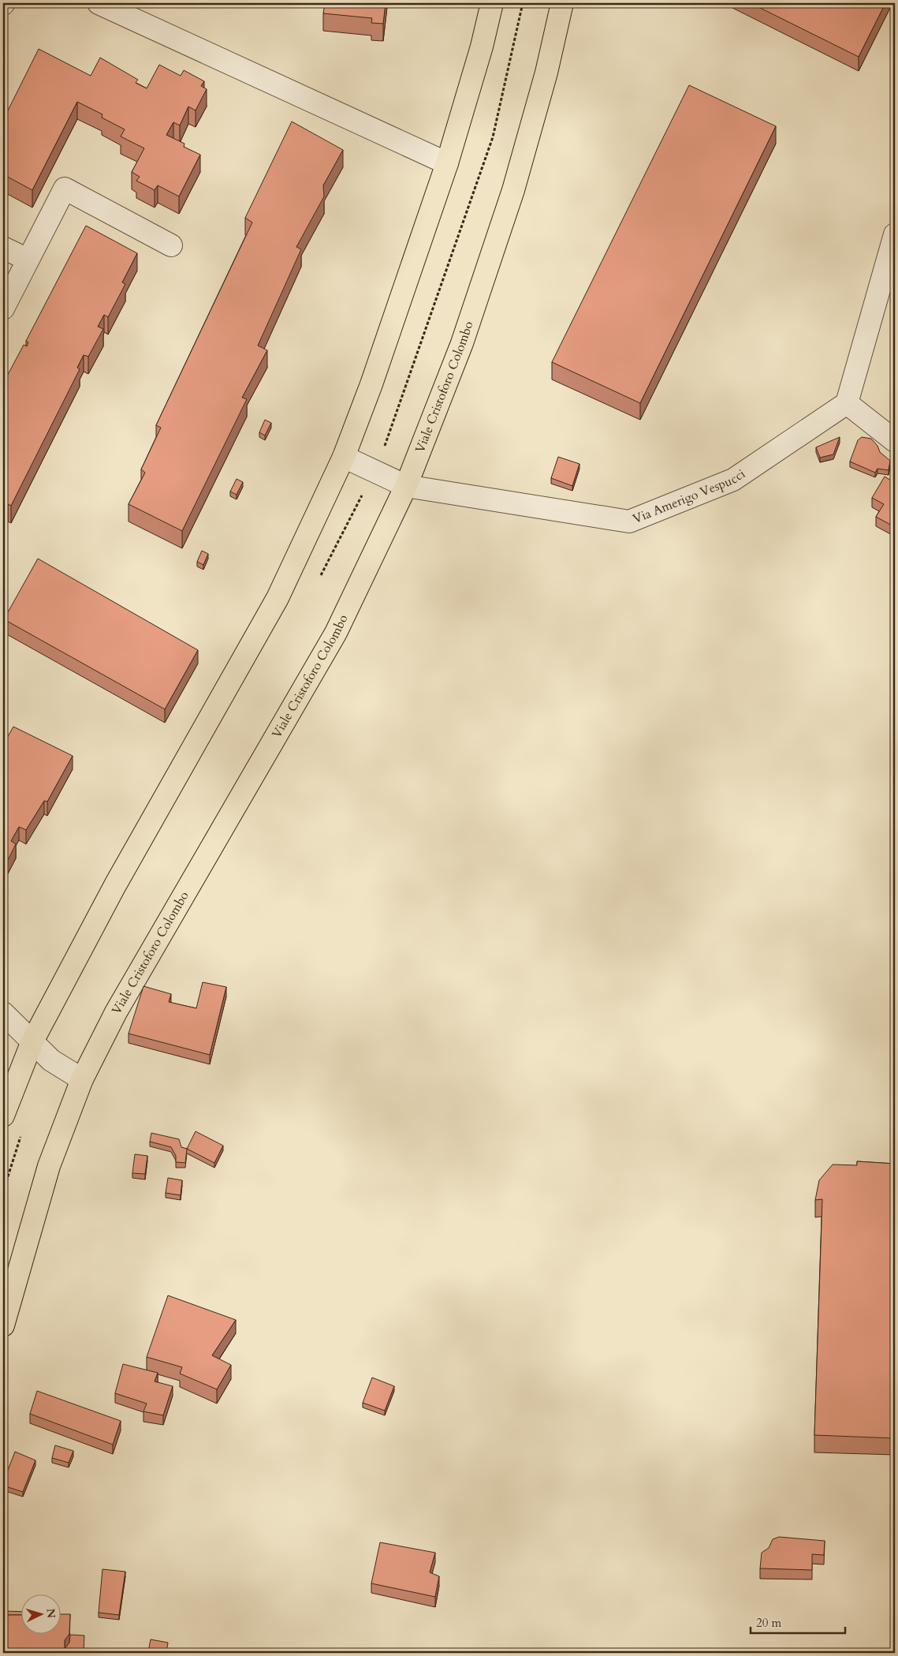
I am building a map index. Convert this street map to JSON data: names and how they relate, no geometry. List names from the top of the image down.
{
  "streets": {
    "main road": ["Viale Cristoforo Colombo"],
    "street": ["Via Amerigo Vespucci"]
  },
  "crossings": [
    ["Viale Cristoforo Colombo", "Via Amerigo Vespucci"]
  ],
  "scale_bar": "20 m",
  "north": "right"
}
